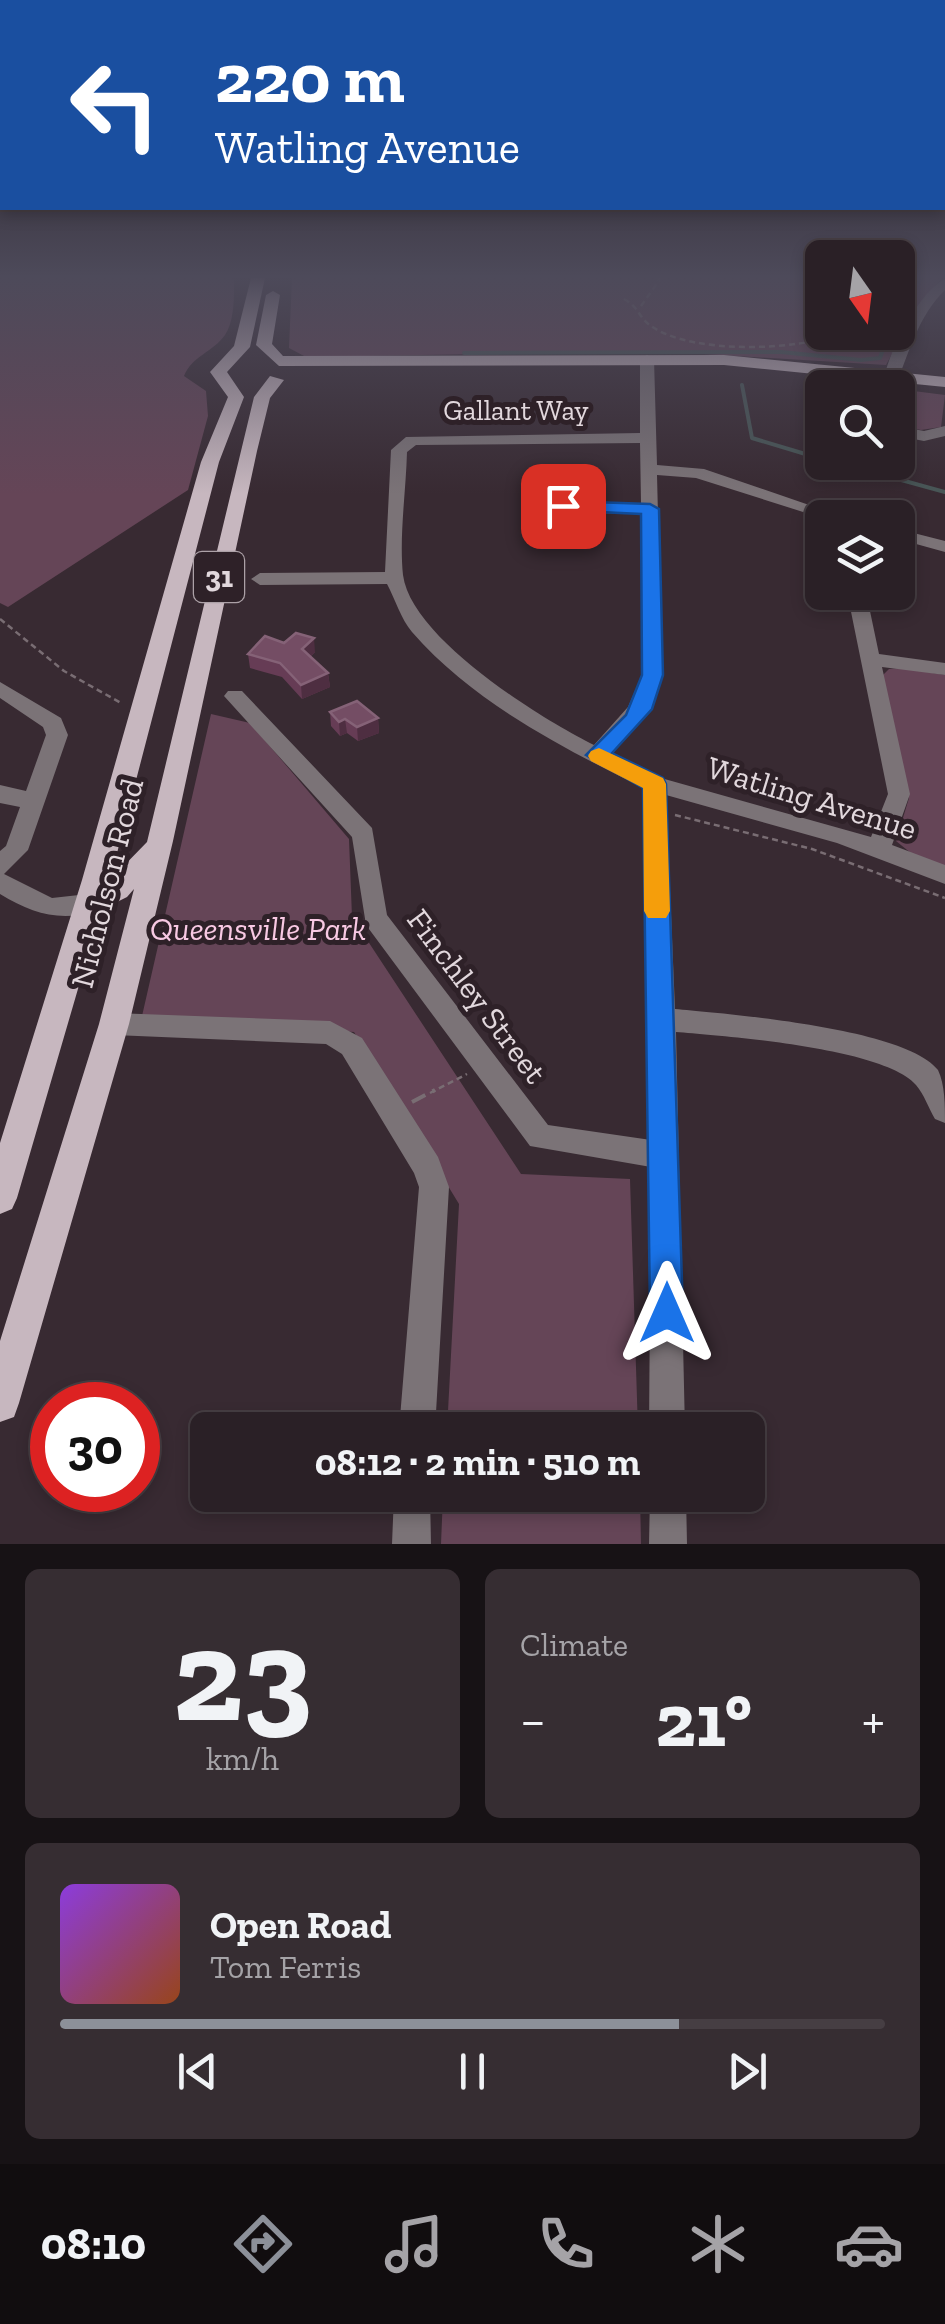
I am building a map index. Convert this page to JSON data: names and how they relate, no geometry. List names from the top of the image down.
{
  "streets": {
    "main road": ["31", "Nicholson Road"],
    "street": ["Gallant Way", "Watling Avenue", "Finchley Street"]
  },
  "crossings": [
    ["Gallant Way", "Watling Avenue"]
  ],
  "parks": ["Queensville Park"],
  "north": "bottom",
  "page": {
    "turn": ["220 m", "Watling Avenue"],
    "limit": "30",
    "trip": "08:12 · 2 min · 510 m",
    "tile": [
      ["23", "km/h"],
      "Climate"
    ],
    "heat": ["−", "21°", "+"],
    "song": ["Open Road", "Tom Ferris"],
    "tabs": "08:10"
  }
}
